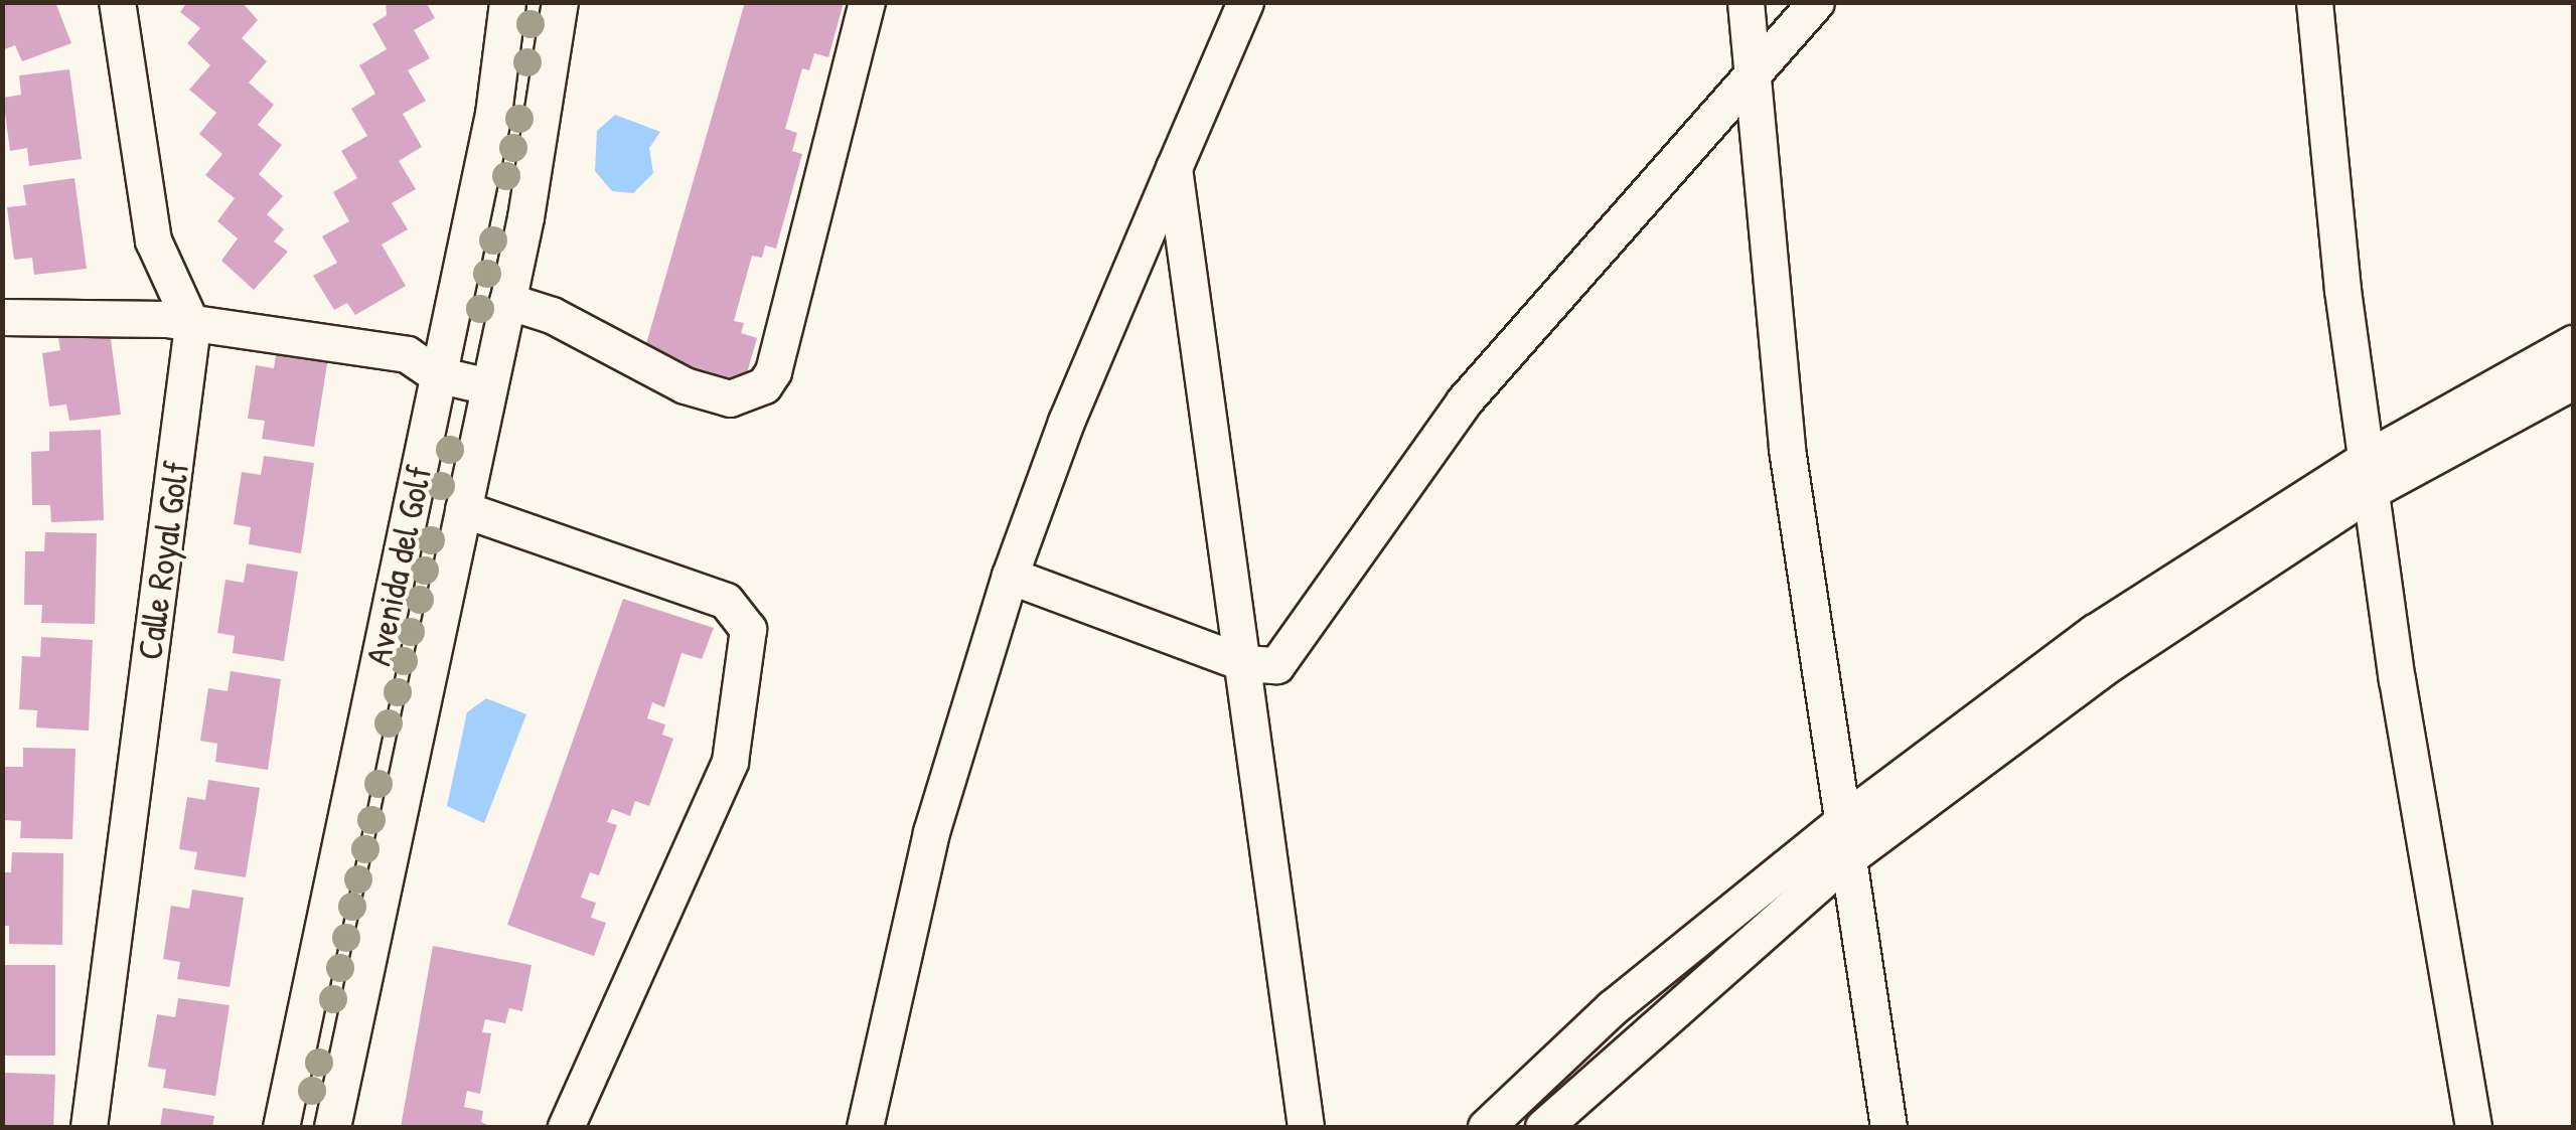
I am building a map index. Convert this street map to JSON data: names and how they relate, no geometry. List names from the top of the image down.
{
  "streets": {
    "street": ["Calle Royal Golf", "Avenida del Golf"]
  }
}
